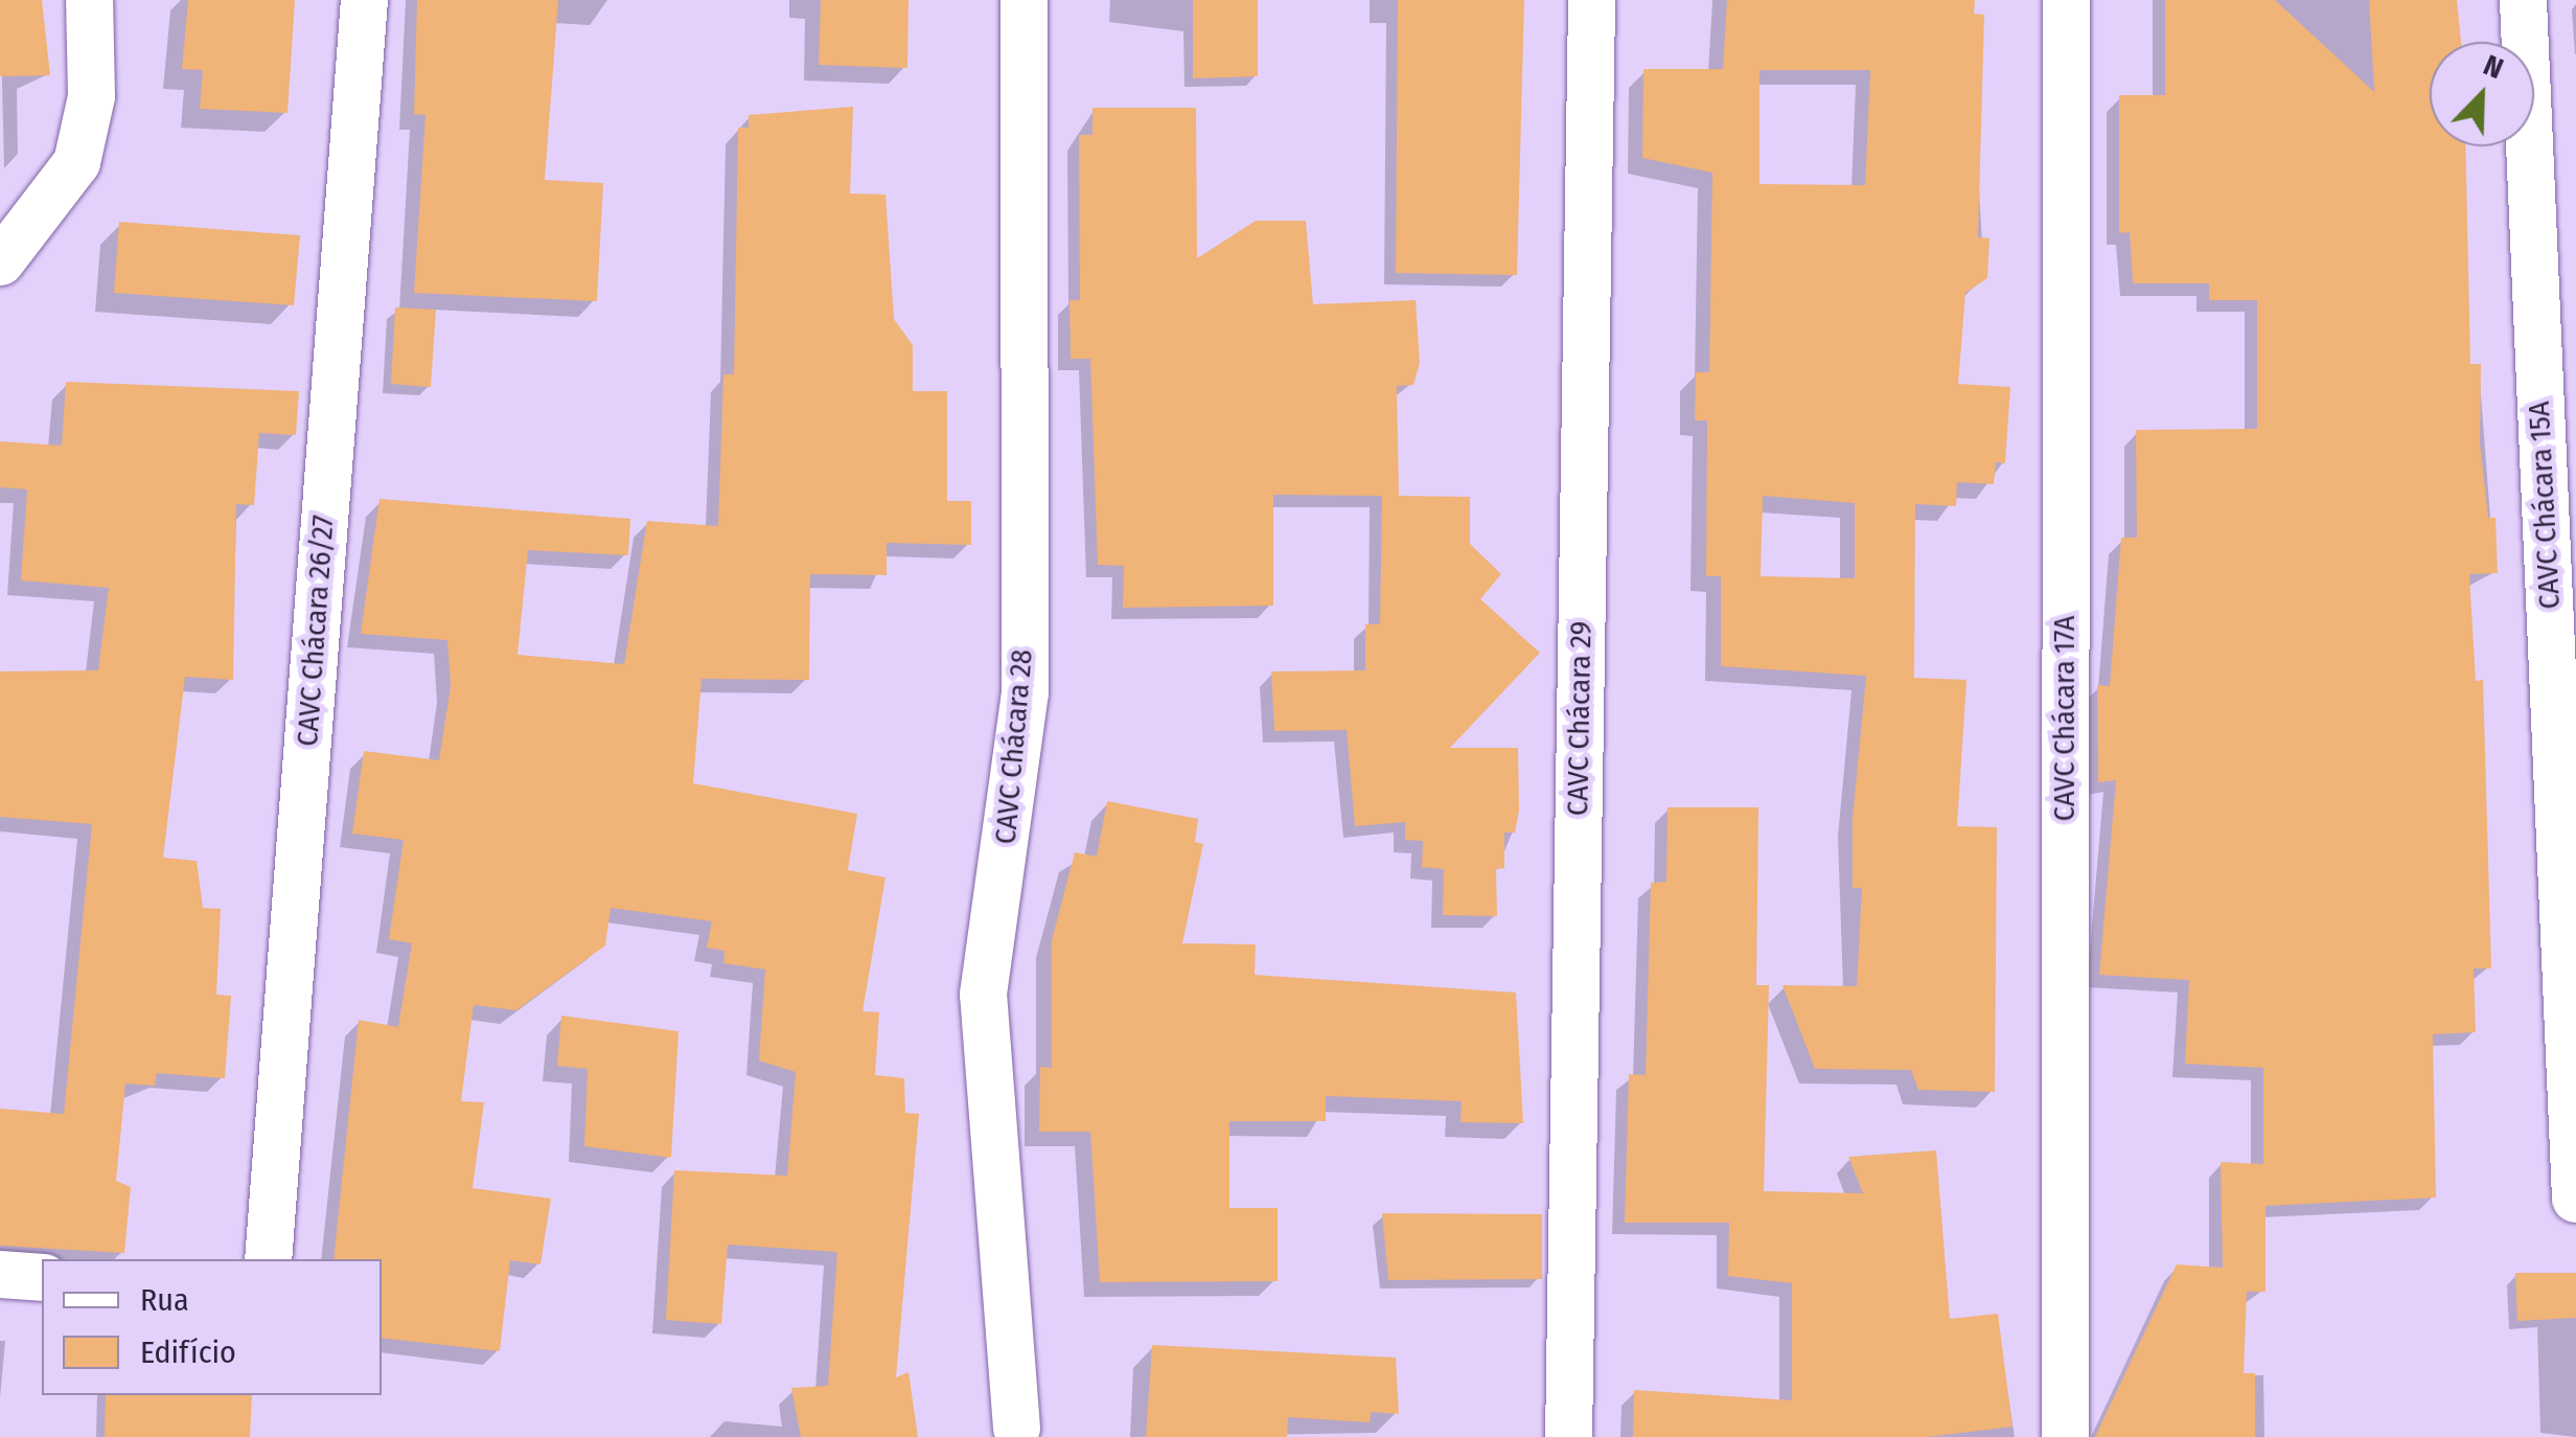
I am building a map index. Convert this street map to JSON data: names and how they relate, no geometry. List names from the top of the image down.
{
  "streets": {
    "street": [
      "CAVC Chácara 15A",
      "CAVC Chácara 26/27",
      "CAVC Chácara 29",
      "CAVC Chácara 17A",
      "CAVC Chácara 28"
    ]
  },
  "legend": ["Rua", "Edifício"],
  "north": "top right"
}
